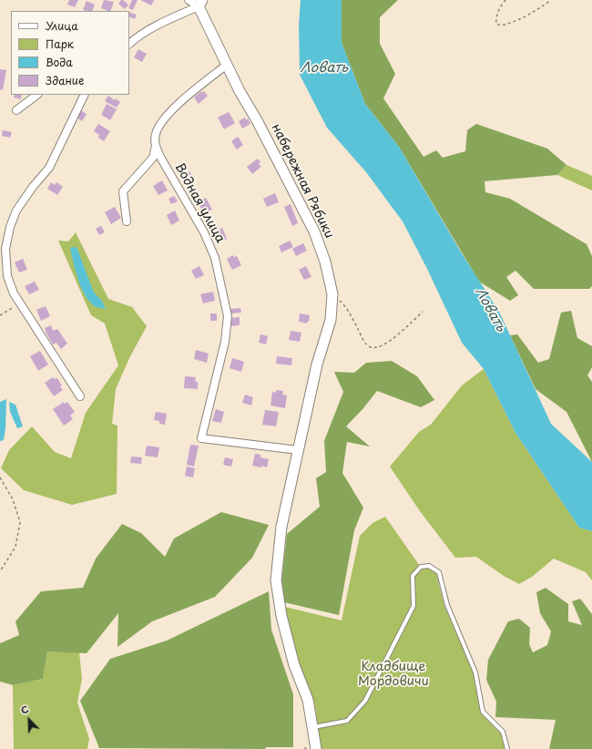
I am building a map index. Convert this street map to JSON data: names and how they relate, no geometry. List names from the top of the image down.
{
  "streets": {
    "street": ["набережная Рябики", "Водная улица"]
  },
  "crossings": [
    ["набережная Рябики", "Водная улица"]
  ],
  "water": ["Ловать"],
  "parks": ["Кладбище Мордовичи"],
  "legend": [
    "Улица",
    "Парк",
    "Вода",
    "Здание"
  ],
  "north": "top left"
}
